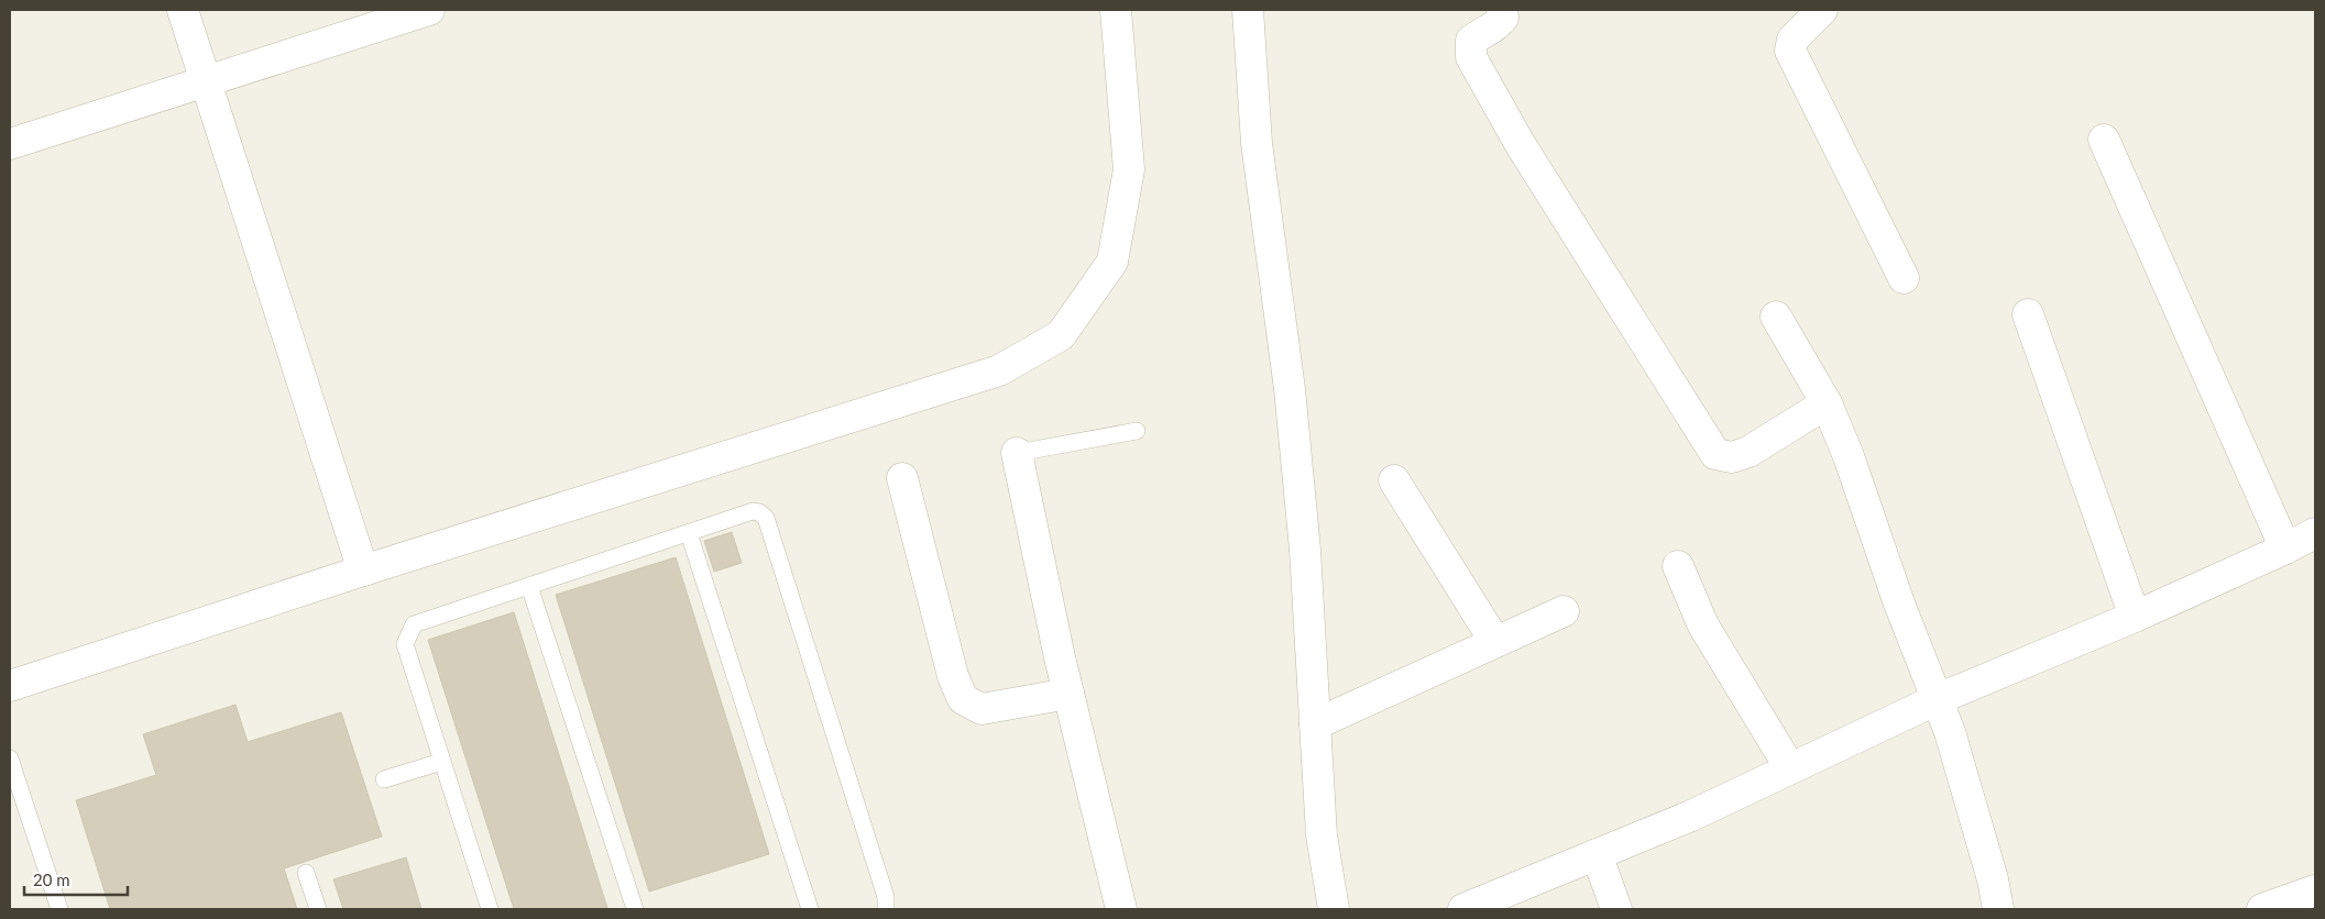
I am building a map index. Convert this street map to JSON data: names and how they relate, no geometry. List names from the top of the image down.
{
  "scale_bar": "20 m"
}
